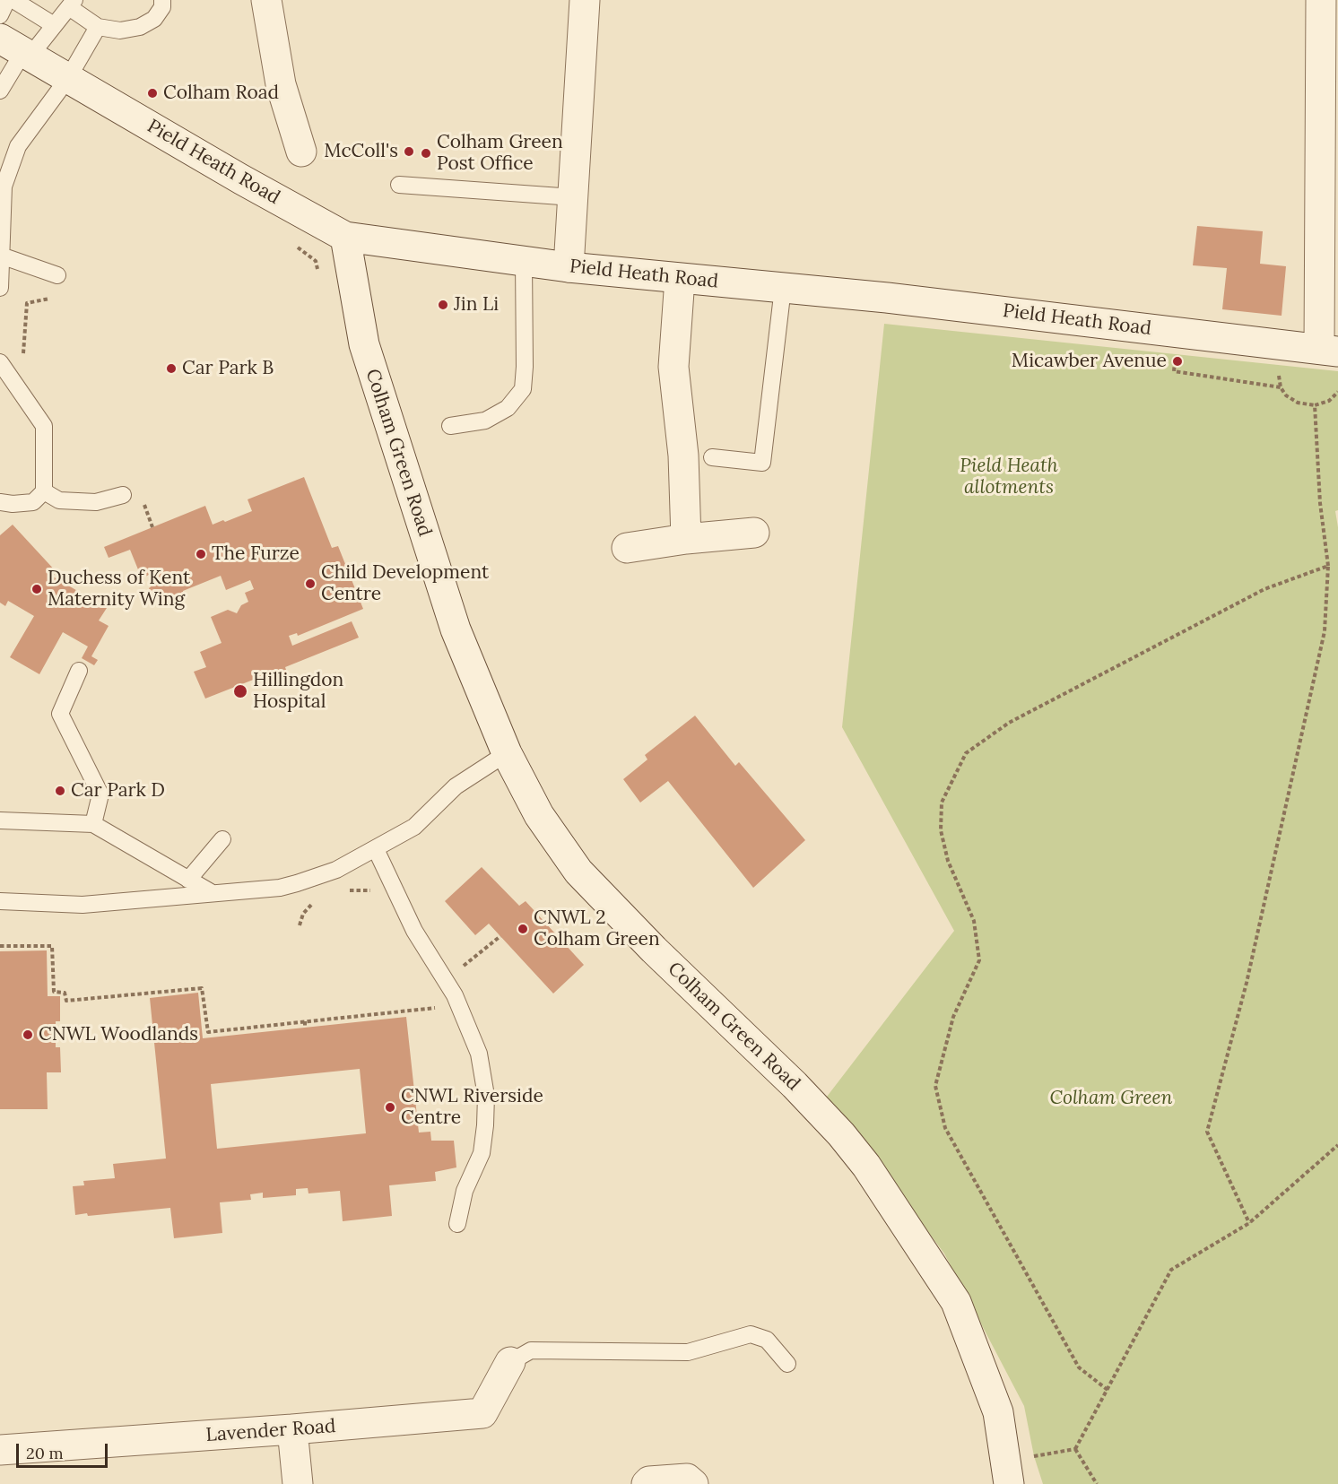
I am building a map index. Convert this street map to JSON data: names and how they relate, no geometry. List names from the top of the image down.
{
  "streets": {
    "street": ["Pield Heath Road", "Colham Green Road", "Lavender Road"]
  },
  "crossings": [
    ["Pield Heath Road", "Colham Green Road"]
  ],
  "parks": ["Pield Heath allotments", "Colham Green"],
  "places": [
    "Colham Road",
    "McColl's",
    "Colham Green Post Office",
    "Jin Li",
    "Micawber Avenue",
    "Car Park B",
    "The Furze",
    "Child Development Centre",
    "Duchess of Kent Maternity Wing",
    "Hillingdon Hospital",
    "Car Park D",
    "CNWL 2 Colham Green",
    "CNWL Woodlands",
    "CNWL Riverside Centre"
  ],
  "scale_bar": "20 m"
}
